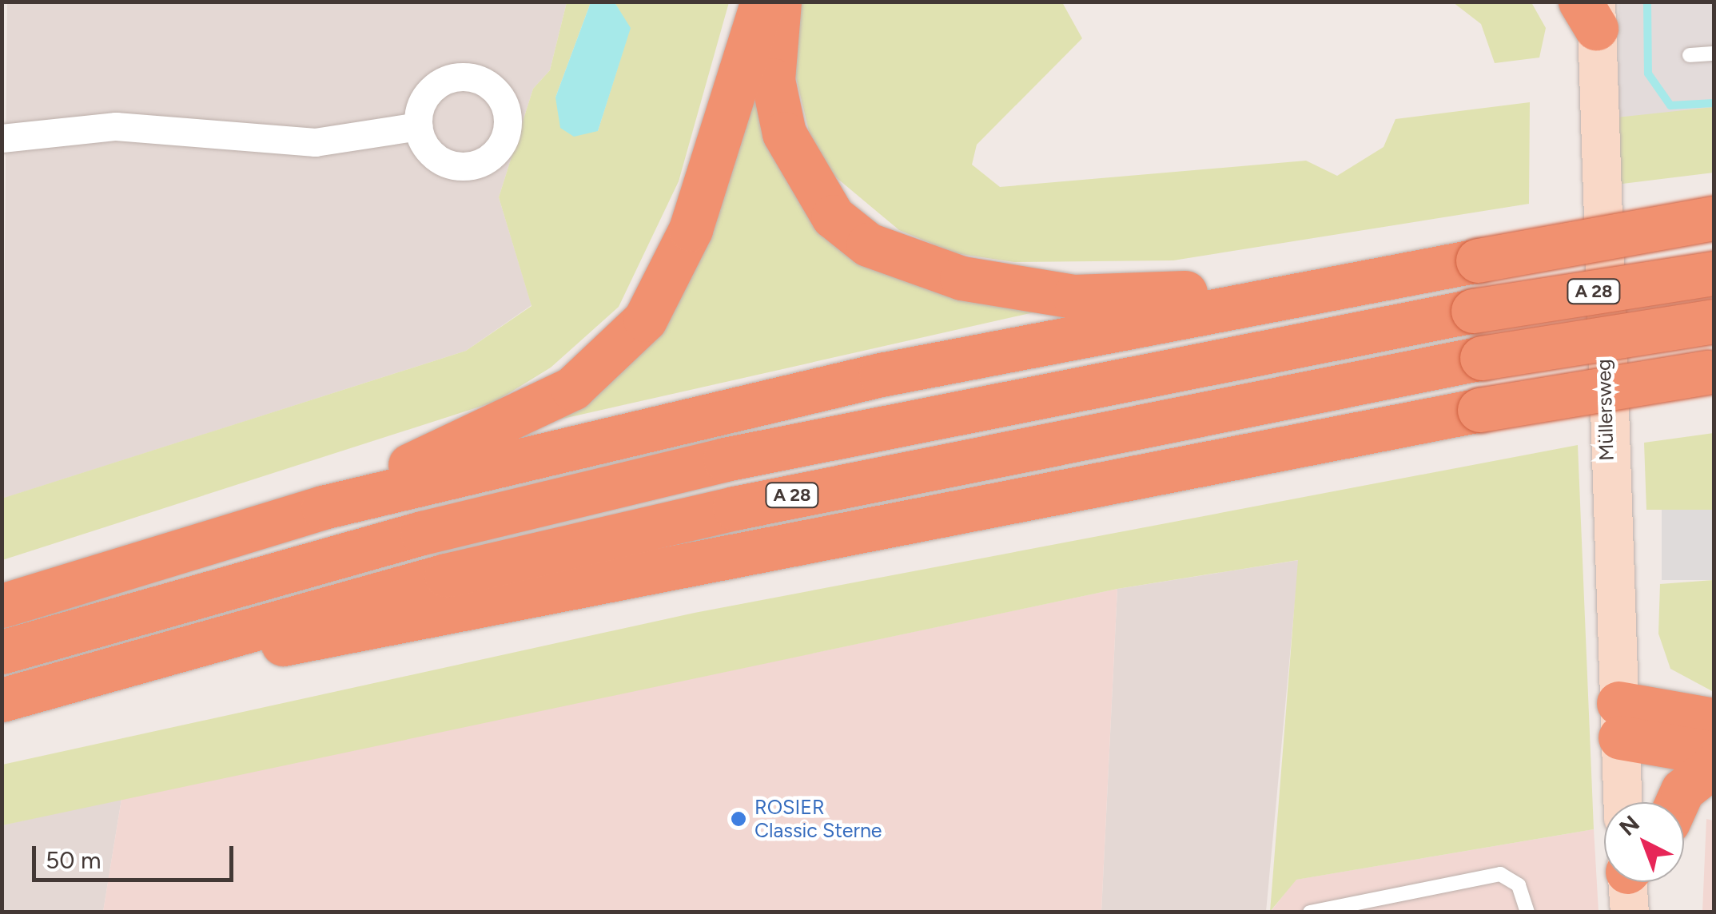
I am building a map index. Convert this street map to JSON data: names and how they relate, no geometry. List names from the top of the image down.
{
  "streets": {
    "highway": ["A 28"],
    "main road": ["Müllersweg"]
  },
  "places": ["ROSIER Classic Sterne"],
  "scale_bar": "50 m",
  "north": "top left"
}
